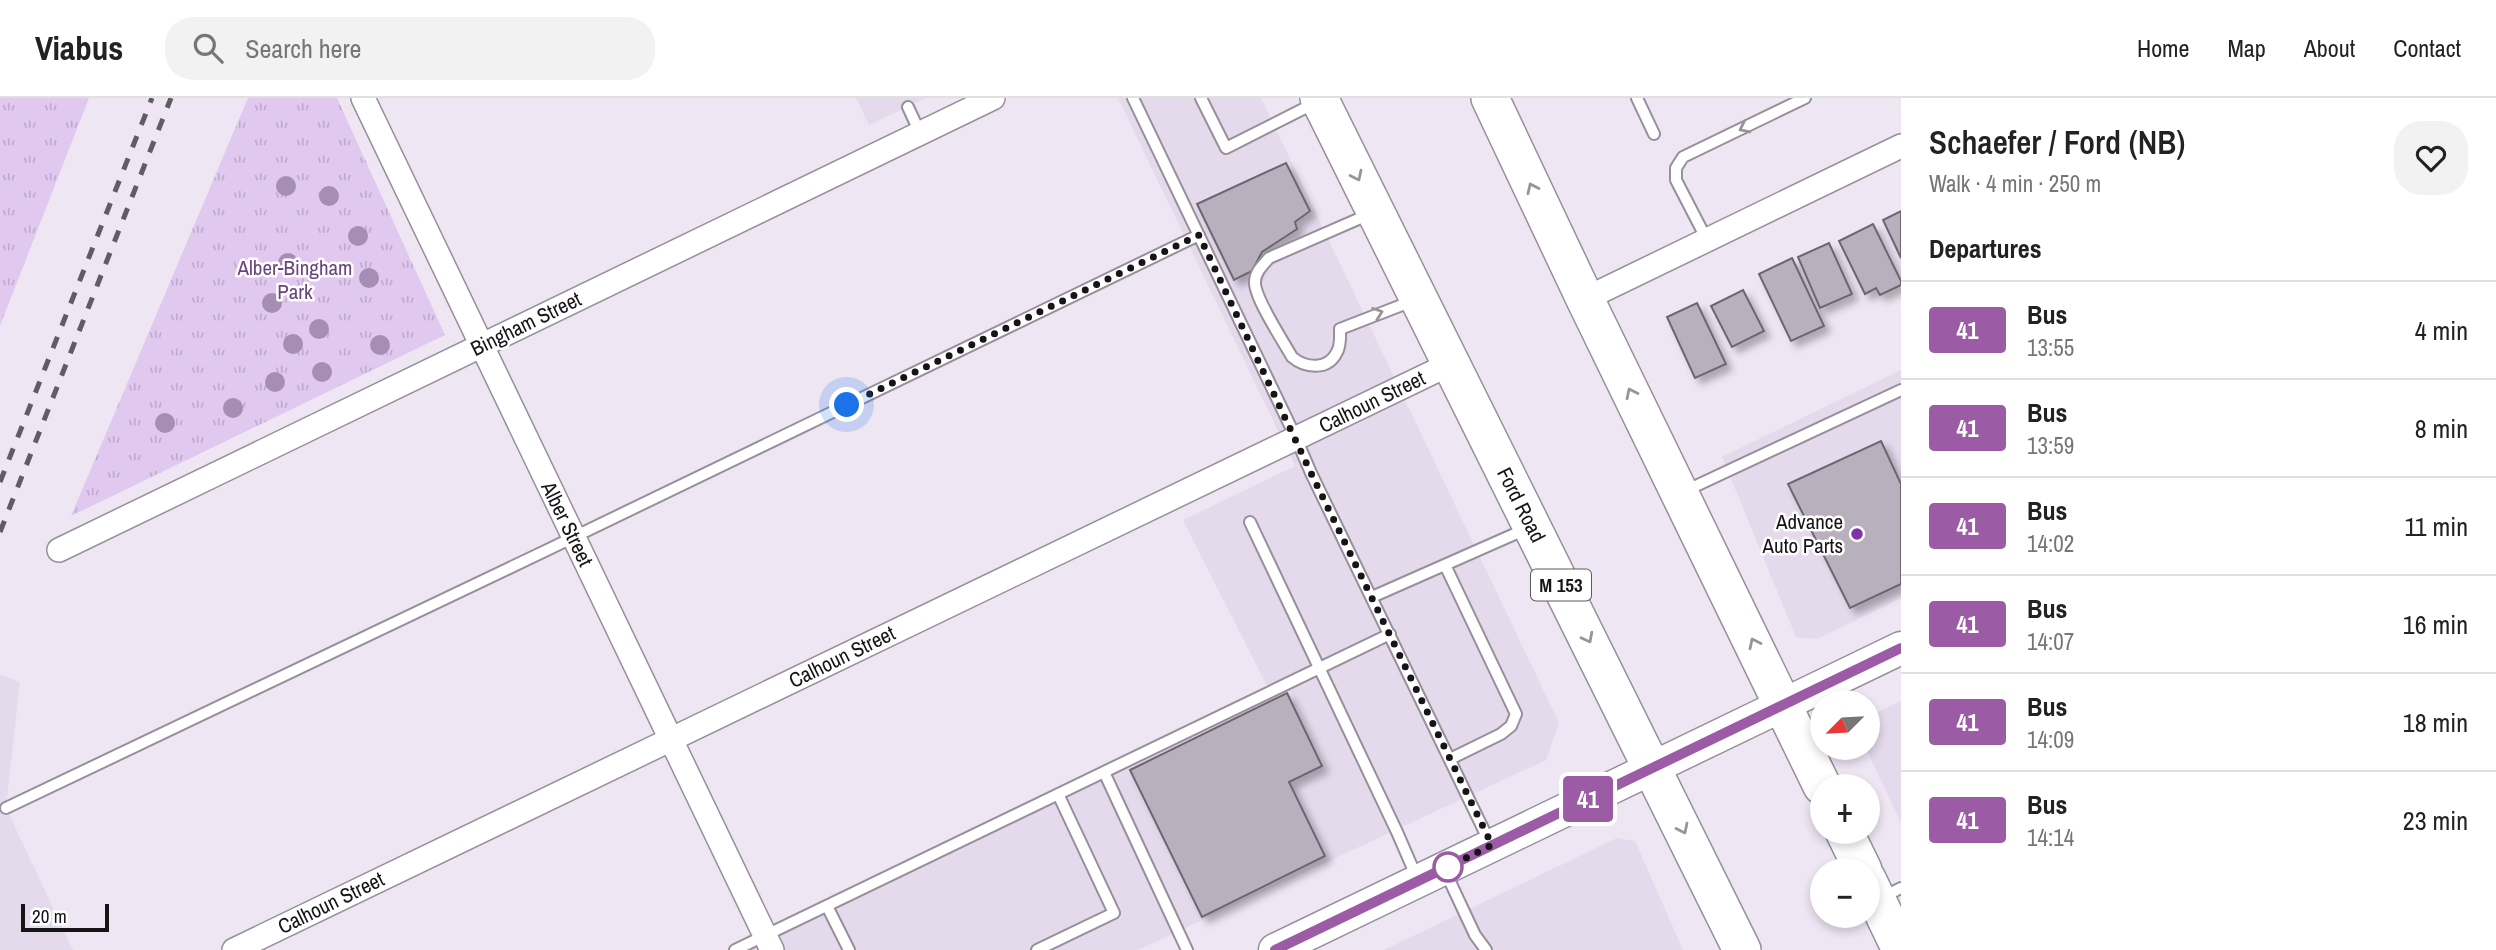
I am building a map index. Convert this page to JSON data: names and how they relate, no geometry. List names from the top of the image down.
{
  "streets": {
    "main road": ["Ford Road", "M 153"],
    "street": ["Bingham Street", "Calhoun Street", "Alber Street"]
  },
  "crossings": [
    ["Bingham Street", "Alber Street"],
    ["Calhoun Street", "Ford Road"],
    ["Calhoun Street", "Alber Street"]
  ],
  "parks": ["Alber-Bingham Park"],
  "places": ["Advance Auto Parts"],
  "lines": ["bus line 41"],
  "scale_bar": "20 m",
  "north": "bottom left",
  "page": {
    "header": "Viabus",
    "search": "Search here",
    "nav": [
      "Home",
      "Map",
      "About",
      "Contact"
    ],
    "on_map": "41",
    "heading": [
      ["Schaefer / Ford (NB)", "Walk · 4 min · 250 m"],
      "Departures"
    ],
    "list": [
      {
        "mark": "41",
        "name": "Bus",
        "note": "13:55",
        "value": "4 min"
      },
      {
        "mark": "41",
        "name": "Bus",
        "note": "13:59",
        "value": "8 min"
      },
      {
        "mark": "41",
        "name": "Bus",
        "note": "14:02",
        "value": "11 min"
      },
      {
        "mark": "41",
        "name": "Bus",
        "note": "14:07",
        "value": "16 min"
      },
      {
        "mark": "41",
        "name": "Bus",
        "note": "14:09",
        "value": "18 min"
      },
      {
        "mark": "41",
        "name": "Bus",
        "note": "14:14",
        "value": "23 min"
      }
    ],
    "map_buttons": ["+", "−"],
    "scale": "20 m"
  }
}
